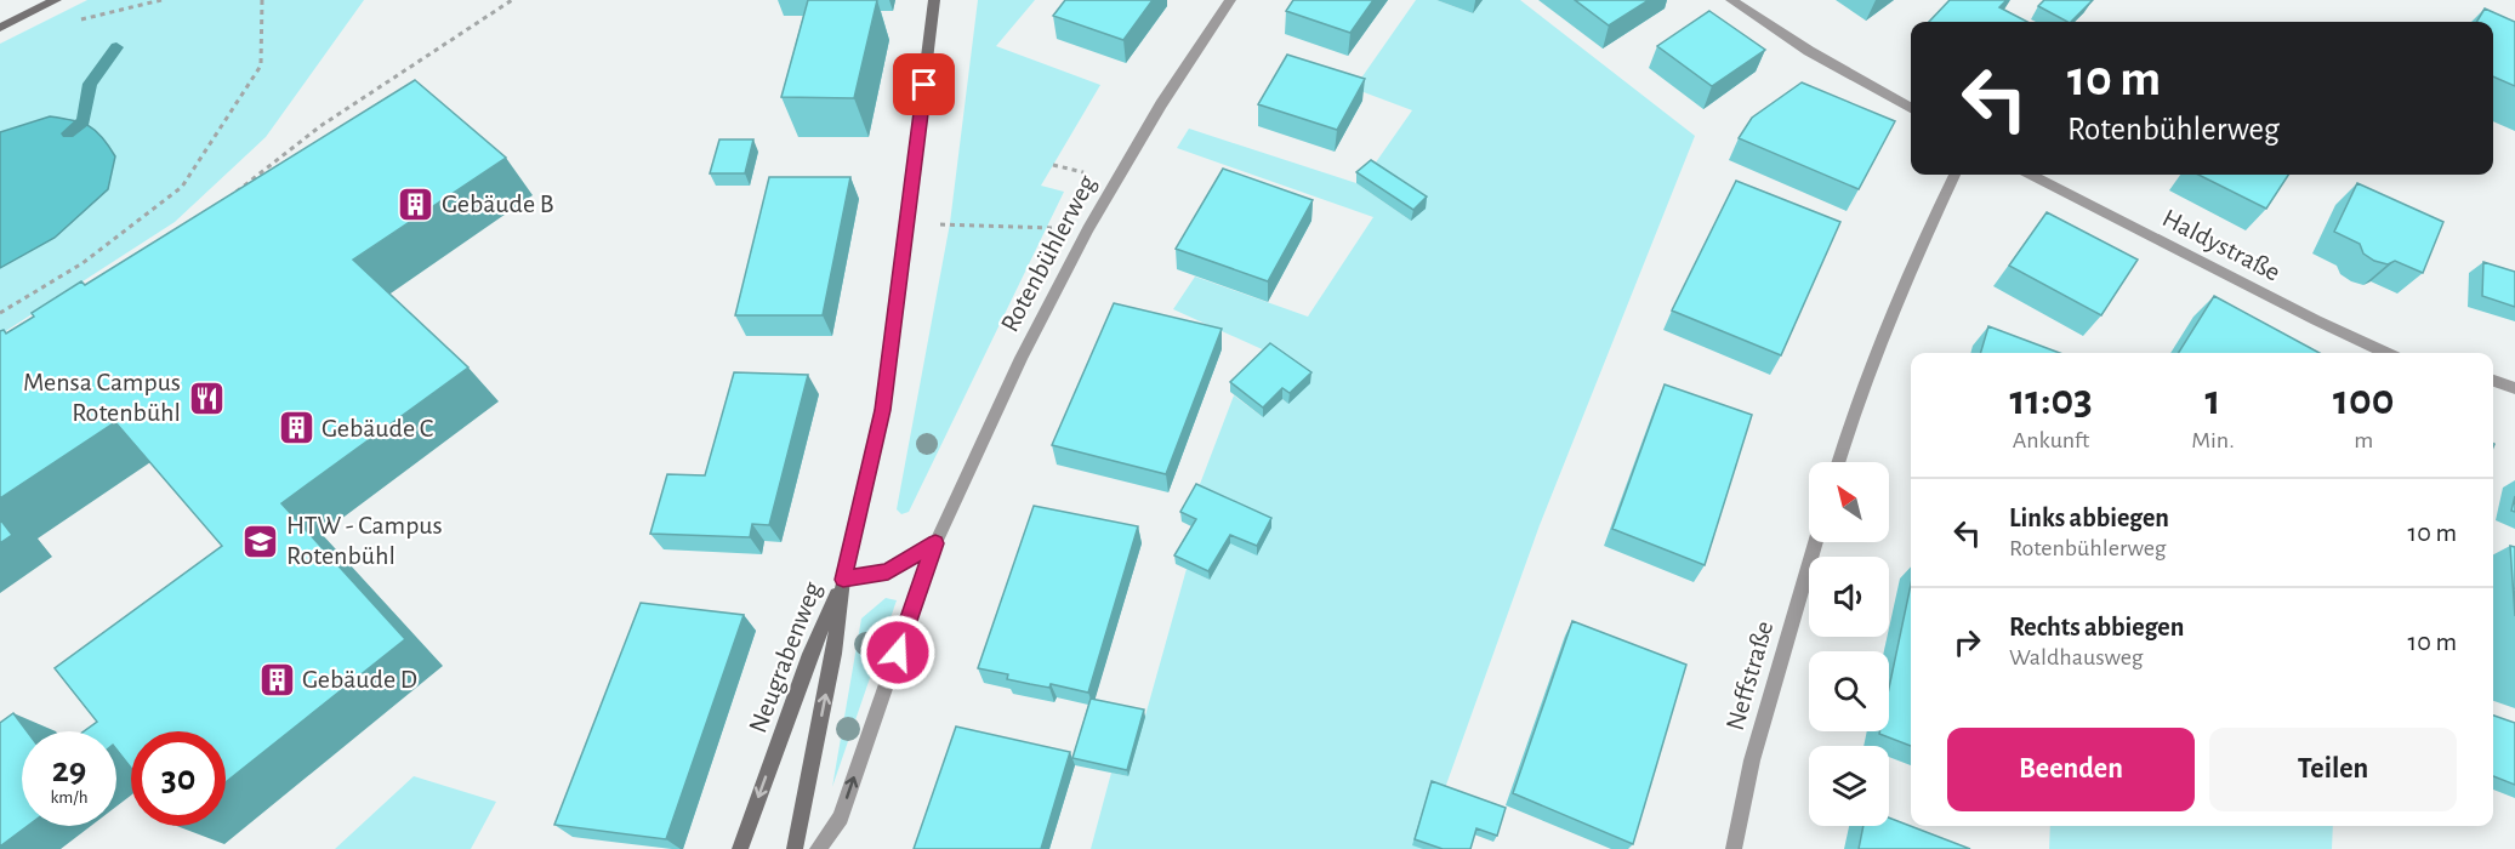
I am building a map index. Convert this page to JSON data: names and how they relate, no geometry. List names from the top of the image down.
{
  "streets": {
    "main road": ["Neugrabenweg"],
    "street": ["Haldystraße", "Rotenbühlerweg", "Neffstraße"]
  },
  "places": {
    "building": ["Gebäude B", "Gebäude C", "Gebäude D"],
    "restaurant": ["Mensa Campus Rotenbühl"],
    "school or university": ["HTW - Campus Rotenbühl"]
  },
  "north": "top left",
  "page": {
    "turn": ["10 m", "Rotenbühlerweg"],
    "eta": [
      "11:03",
      "Ankunft",
      "1",
      "Min.",
      "100",
      "m"
    ],
    "list": [
      {
        "name": "Links abbiegen",
        "note": "Rotenbühlerweg",
        "value": "10 m"
      },
      {
        "name": "Rechts abbiegen",
        "note": "Waldhausweg",
        "value": "10 m"
      }
    ],
    "buttons": ["Beenden", "Teilen"],
    "speed": "29 km/h",
    "limit": "30"
  }
}
